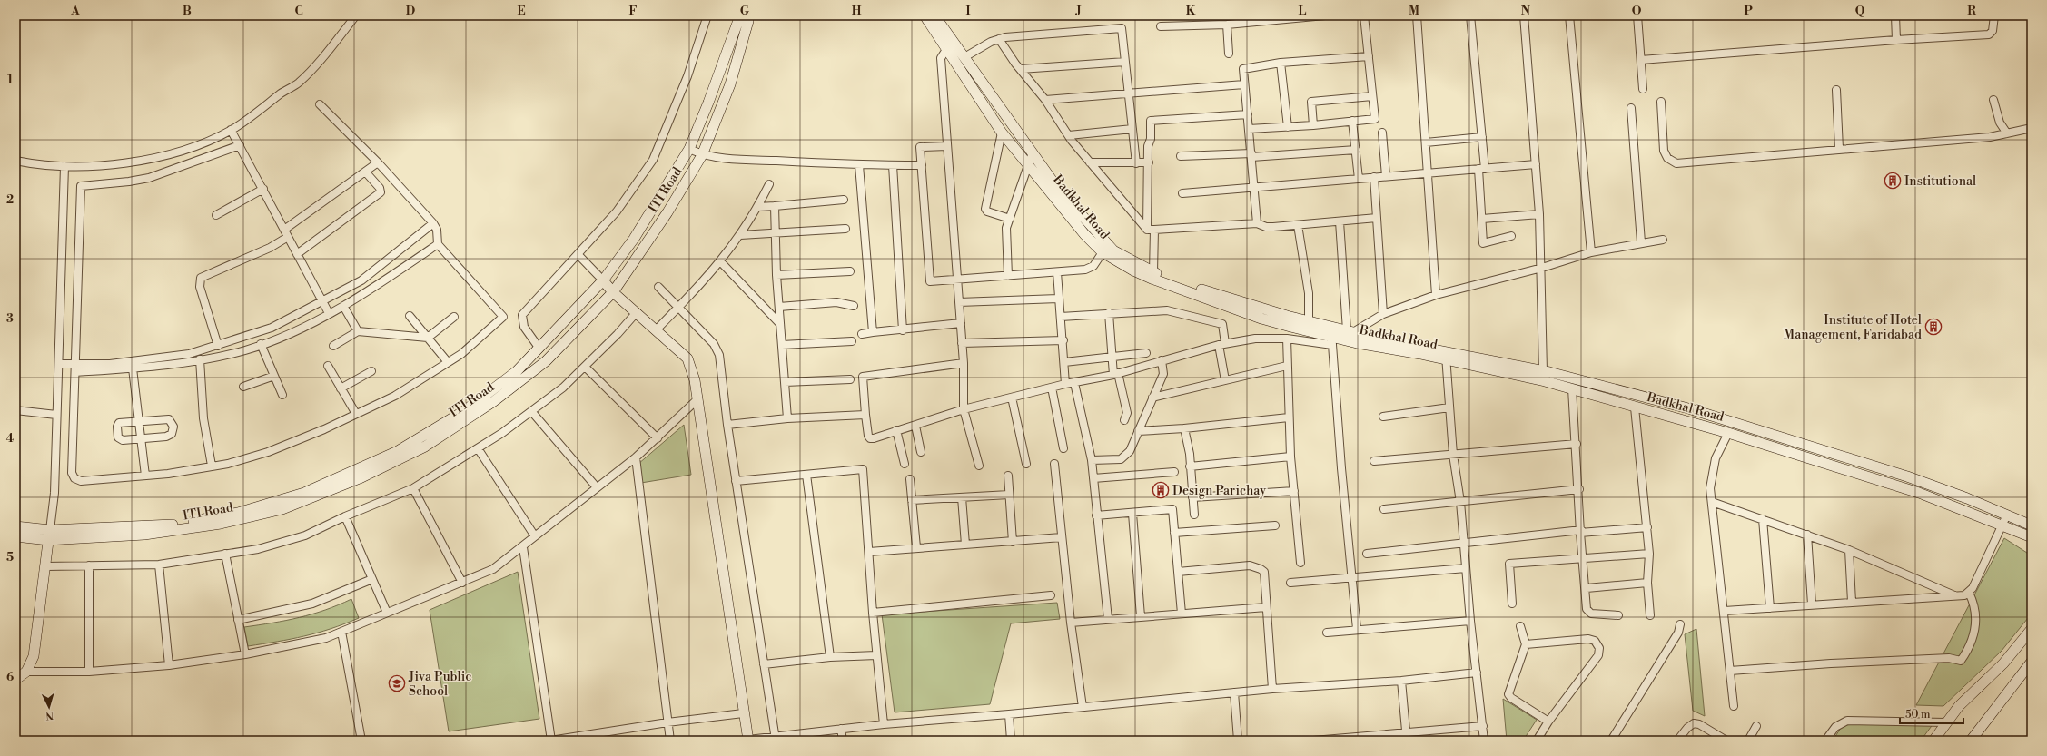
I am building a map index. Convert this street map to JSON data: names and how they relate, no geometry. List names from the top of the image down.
{
  "streets": {
    "street": ["ITI Road", "Badkhal Road"]
  },
  "places": {
    "building": ["Institutional", "Institute of Hotel Management, Faridabad", "Design Parichay"],
    "school or university": ["Jiva Public School"]
  },
  "scale_bar": "50 m",
  "north": "bottom",
  "grid": {
    "columns": [
      "A",
      "B",
      "C",
      "D",
      "E",
      "F",
      "G",
      "H",
      "I",
      "J",
      "K",
      "L",
      "M",
      "N",
      "O",
      "P",
      "Q",
      "R"
    ],
    "rows": [
      "1",
      "2",
      "3",
      "4",
      "5",
      "6"
    ]
  }
}
